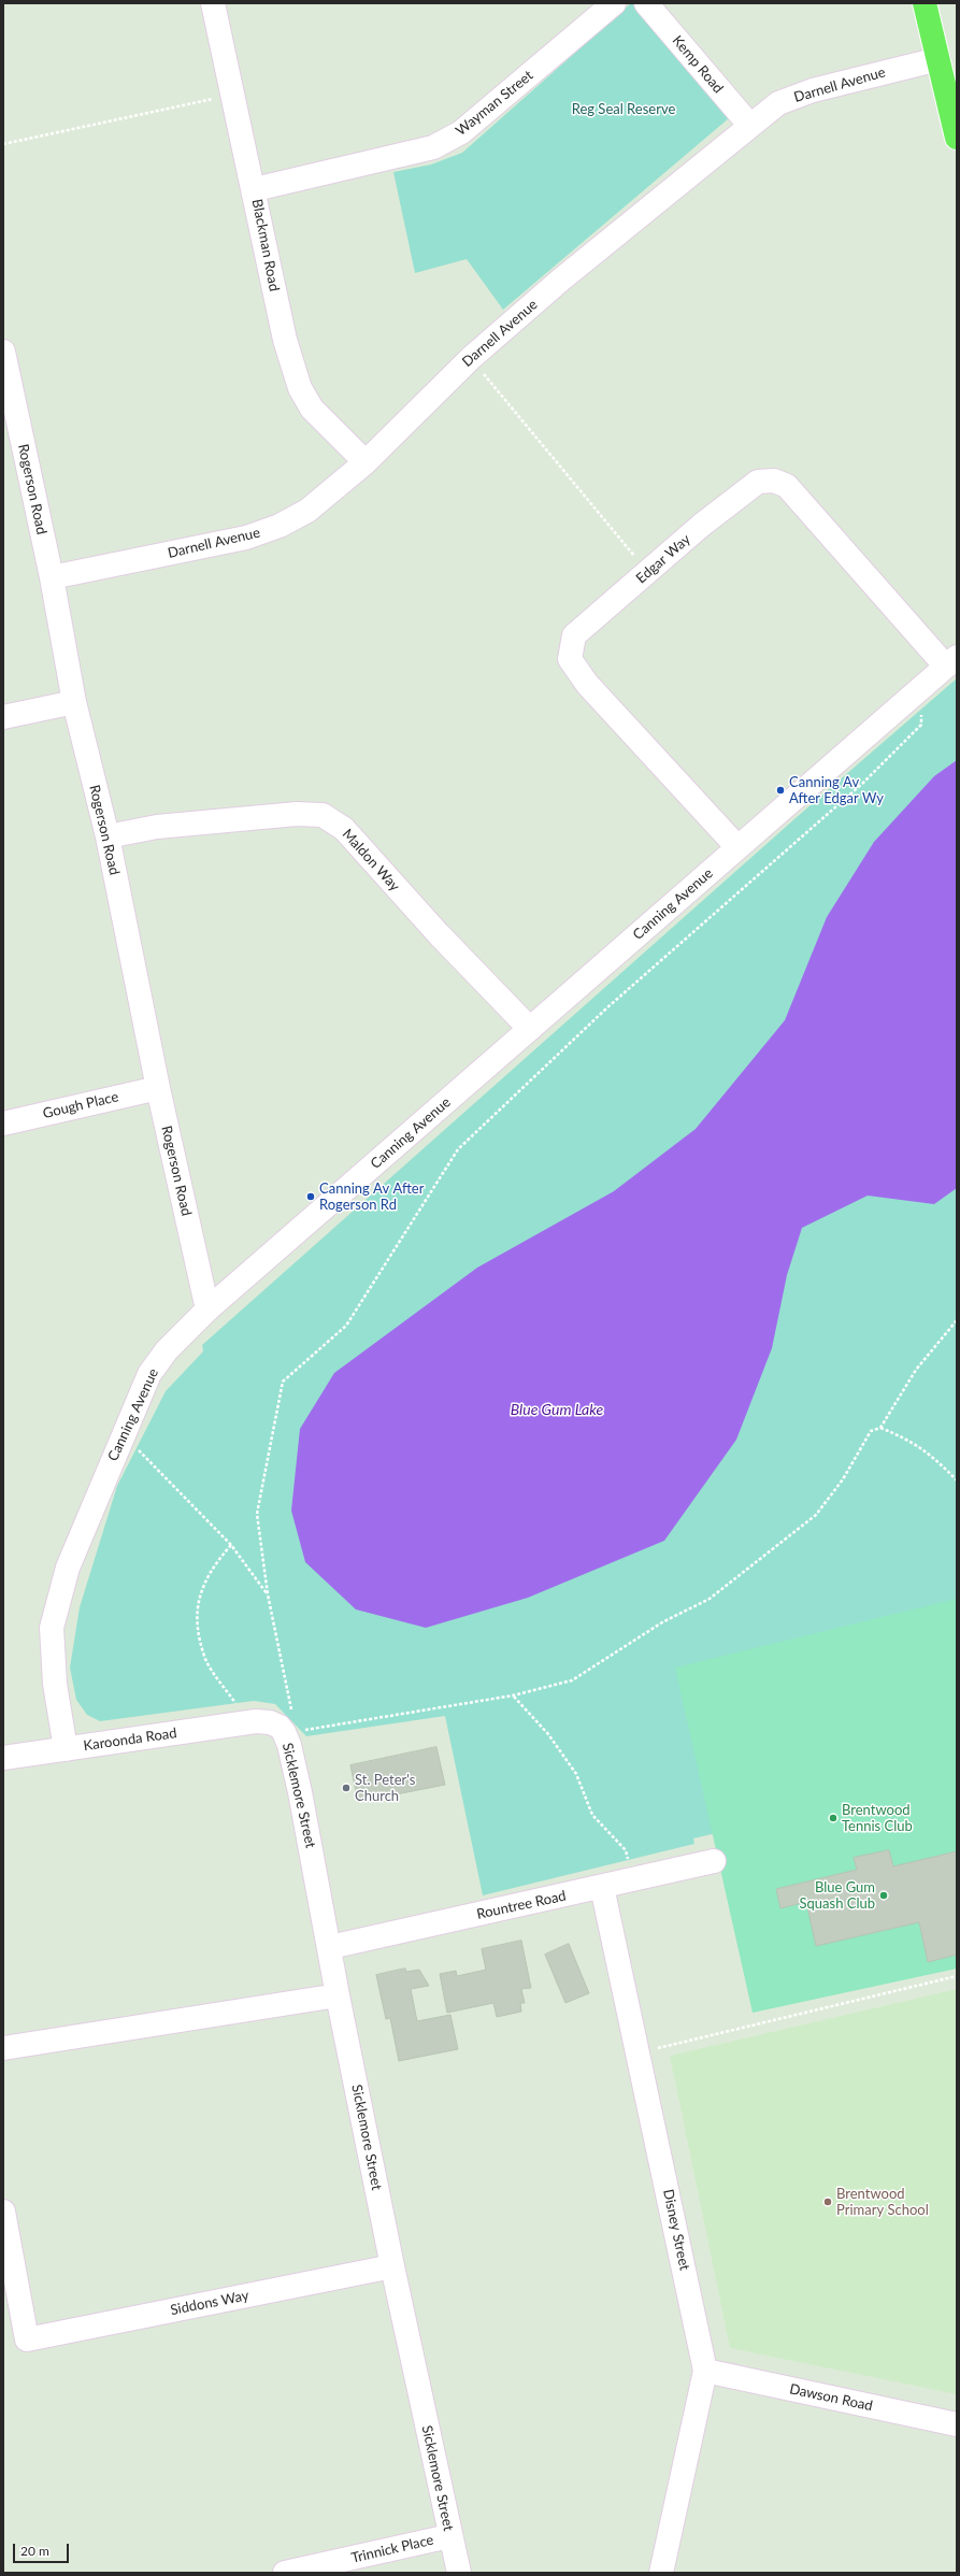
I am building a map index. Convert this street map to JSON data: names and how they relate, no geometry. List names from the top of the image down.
{
  "streets": {
    "street": [
      "Kemp Road",
      "Darnell Avenue",
      "Wayman Street",
      "Blackman Road",
      "Rogerson Road",
      "Edgar Way",
      "Maldon Way",
      "Canning Avenue",
      "Gough Place",
      "Karoonda Road",
      "Sicklemore Street",
      "Rountree Road",
      "Disney Street",
      "Siddons Way",
      "Dawson Road",
      "Trinnick Place"
    ]
  },
  "crossings": [
    ["Kemp Road", "Darnell Avenue"],
    ["Darnell Avenue", "Blackman Road"],
    ["Darnell Avenue", "Rogerson Road"],
    ["Wayman Street", "Blackman Road"],
    ["Rogerson Road", "Maldon Way"],
    ["Rogerson Road", "Canning Avenue"],
    ["Rogerson Road", "Gough Place"],
    ["Edgar Way", "Canning Avenue"],
    ["Maldon Way", "Canning Avenue"],
    ["Canning Avenue", "Karoonda Road"],
    ["Karoonda Road", "Sicklemore Street"],
    ["Sicklemore Street", "Rountree Road"],
    ["Sicklemore Street", "Siddons Way"],
    ["Sicklemore Street", "Trinnick Place"],
    ["Rountree Road", "Disney Street"],
    ["Disney Street", "Dawson Road"]
  ],
  "water": ["Blue Gum Lake"],
  "parks": ["Reg Seal Reserve"],
  "places": [
    "Canning Av After Edgar Wy",
    "Canning Av After Rogerson Rd",
    "St. Peter's Church",
    "Brentwood Tennis Club",
    "Blue Gum Squash Club",
    "Brentwood Primary School"
  ],
  "scale_bar": "20 m"
}
